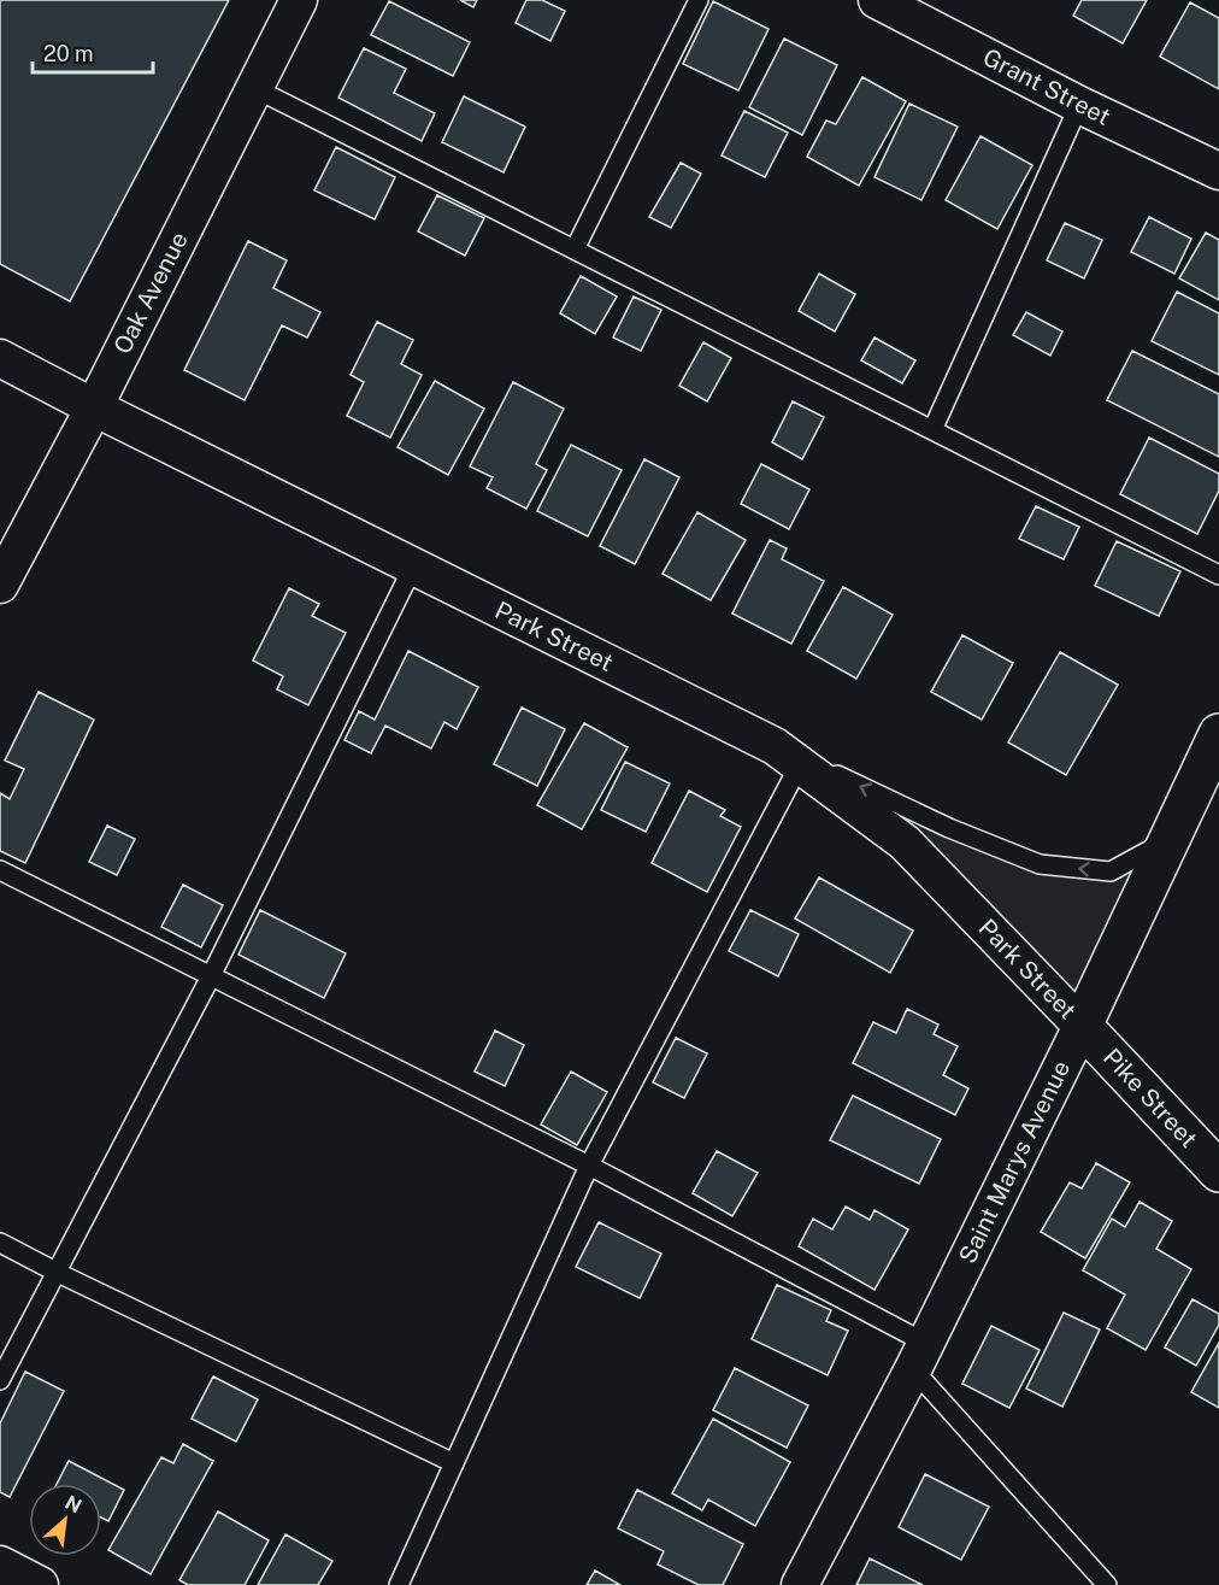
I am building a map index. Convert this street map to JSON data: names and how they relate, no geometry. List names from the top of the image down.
{
  "streets": {
    "main road": ["Pike Street", "Saint Marys Avenue"],
    "street": ["Grant Street", "Oak Avenue", "Park Street"]
  },
  "crossings": [
    ["Oak Avenue", "Park Street"],
    ["Park Street", "Pike Street"],
    ["Park Street", "Saint Marys Avenue"],
    ["Pike Street", "Saint Marys Avenue"]
  ],
  "scale_bar": "20 m",
  "north": "top right"
}
